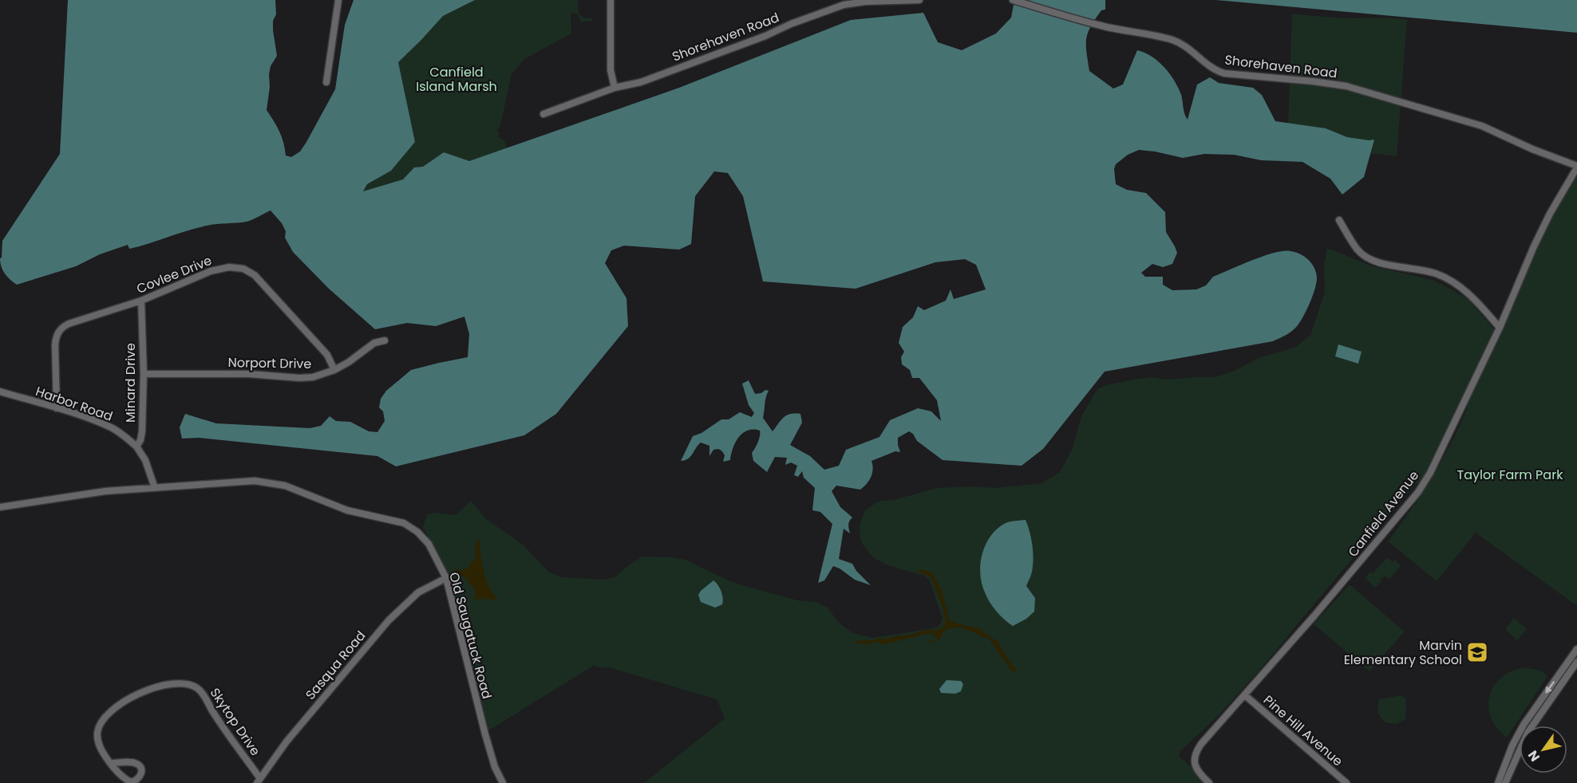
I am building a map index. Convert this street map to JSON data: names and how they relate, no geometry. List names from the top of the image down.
{
  "streets": {
    "street": [
      "Shorehaven Road",
      "Covlee Drive",
      "Norport Drive",
      "Minard Drive",
      "Harbor Road",
      "Canfield Avenue",
      "Old Saugatuck Road",
      "Sasqua Road",
      "Skytop Drive",
      "Pine Hill Avenue"
    ]
  },
  "crossings": [
    ["Shorehaven Road", "Canfield Avenue"],
    ["Covlee Drive", "Norport Drive"],
    ["Covlee Drive", "Minard Drive"],
    ["Covlee Drive", "Harbor Road"],
    ["Norport Drive", "Minard Drive"],
    ["Minard Drive", "Harbor Road"],
    ["Canfield Avenue", "Pine Hill Avenue"],
    ["Old Saugatuck Road", "Sasqua Road"],
    ["Sasqua Road", "Skytop Drive"]
  ],
  "parks": ["Canfield Island Marsh", "Taylor Farm Park"],
  "places": {
    "school or university": ["Marvin Elementary School"]
  },
  "north": "bottom left"
}
